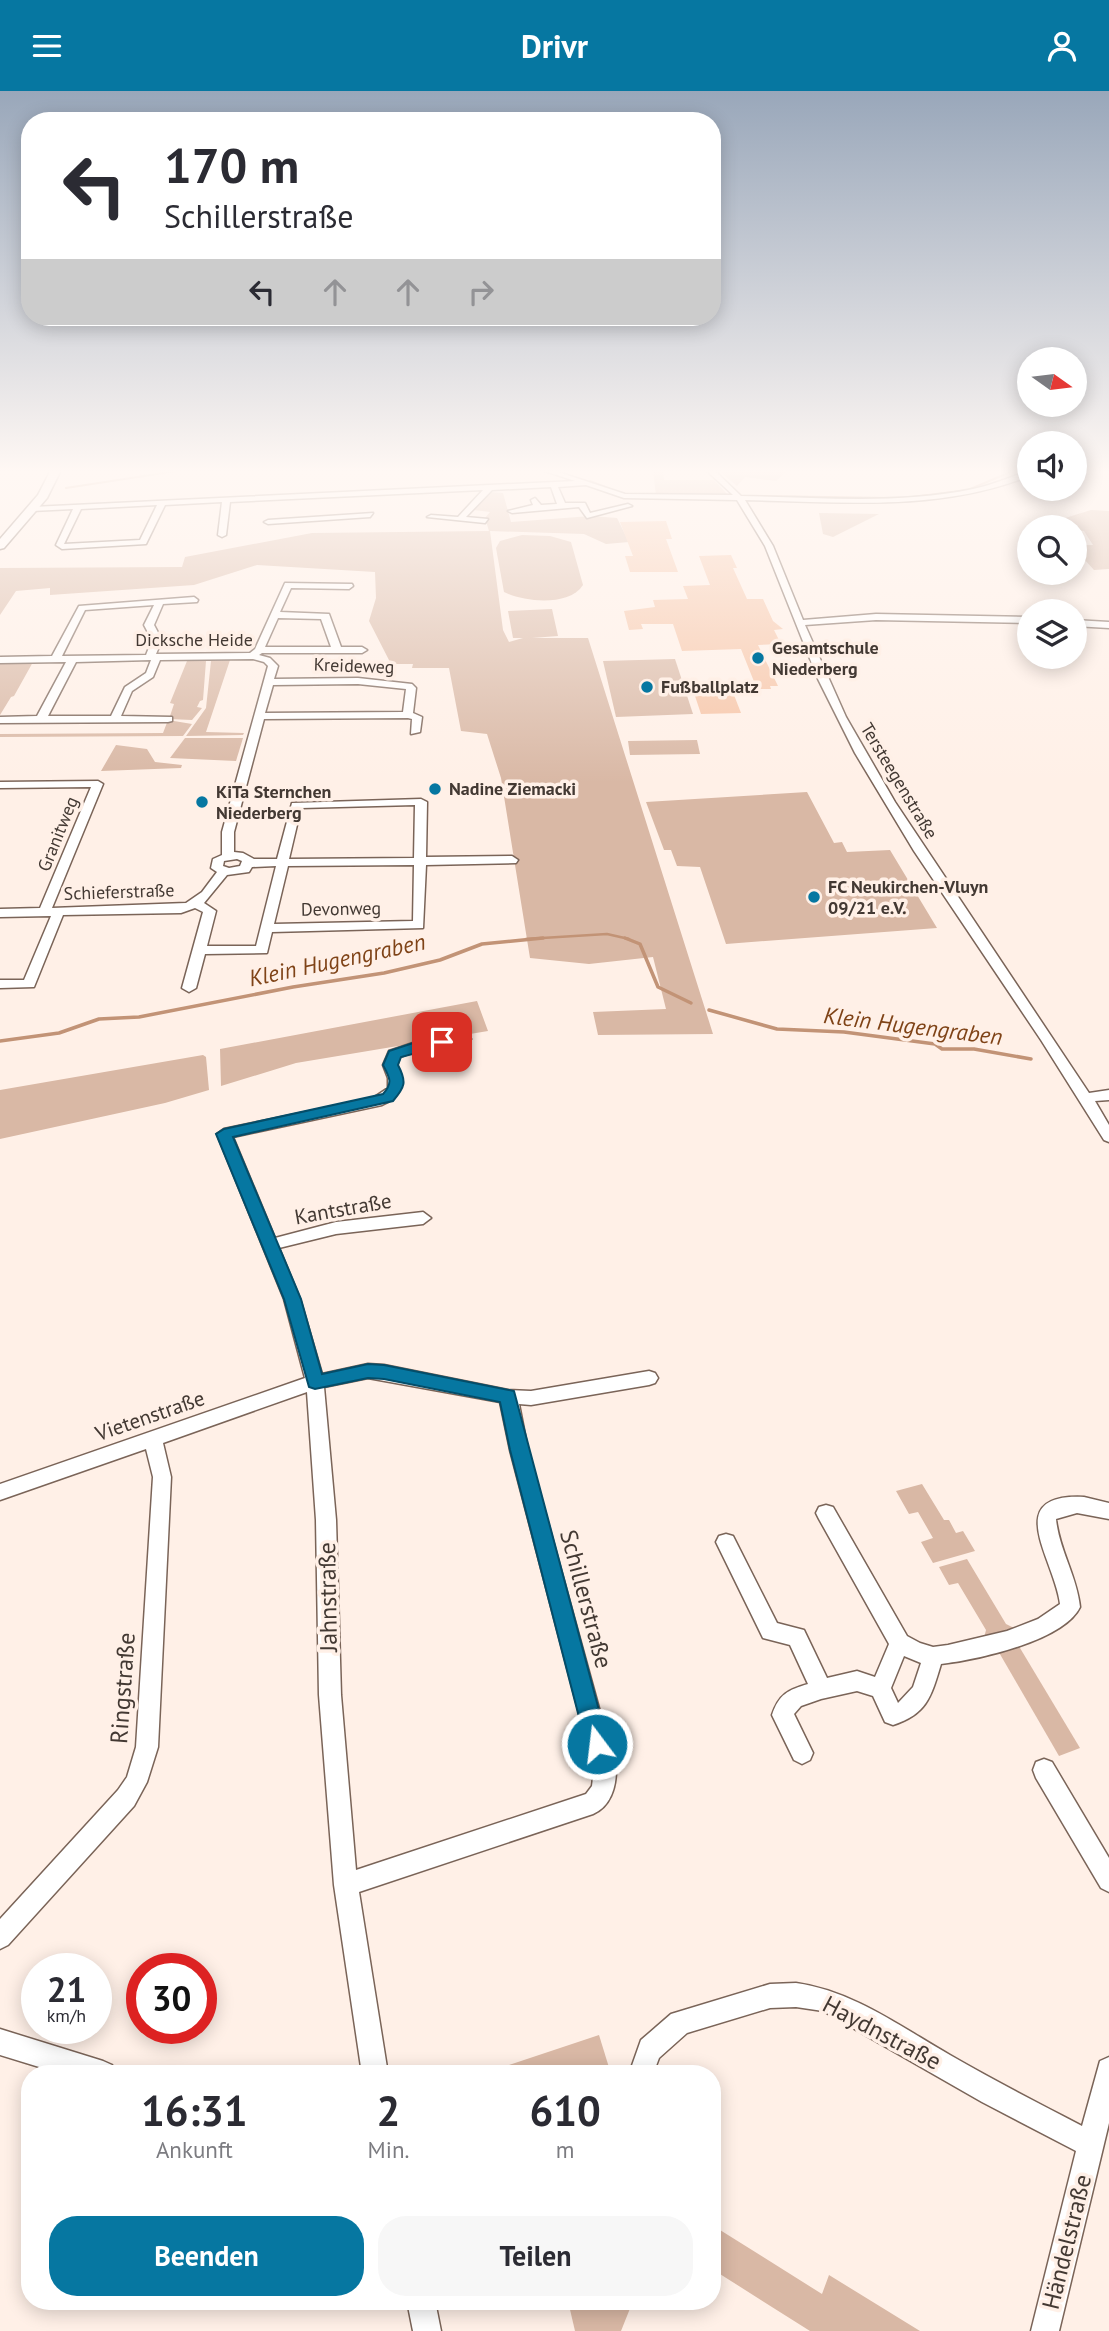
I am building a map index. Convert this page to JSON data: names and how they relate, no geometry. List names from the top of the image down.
{
  "streets": {
    "street": [
      "Dicksche Heide",
      "Kreideweg",
      "Tersteegenstraße",
      "Granitweg",
      "Schieferstraße",
      "Devonweg",
      "Kantstraße",
      "Vietenstraße",
      "Jahnstraße",
      "Schillerstraße",
      "Ringstraße",
      "Haydnstraße",
      "Händelstraße"
    ]
  },
  "crossings": [
    ["Dicksche Heide", "Kreideweg"],
    ["Granitweg", "Schieferstraße"],
    ["Kantstraße", "Jahnstraße"],
    ["Vietenstraße", "Jahnstraße"],
    ["Vietenstraße", "Ringstraße"],
    ["Jahnstraße", "Schillerstraße"],
    ["Haydnstraße", "Händelstraße"]
  ],
  "water": ["Klein Hugengraben"],
  "places": [
    "Gesamtschule Niederberg",
    "Fußballplatz",
    "Nadine Ziemacki",
    "KiTa Sternchen Niederberg",
    "FC Neukirchen-Vluyn 09/21 e.V."
  ],
  "north": "right",
  "page": {
    "header": "Drivr",
    "turn": ["170 m", "Schillerstraße"],
    "speed": "21 km/h",
    "limit": "30",
    "eta": [
      "16:31",
      "Ankunft",
      "2",
      "Min.",
      "610",
      "m"
    ],
    "buttons": ["Beenden", "Teilen"]
  }
}
